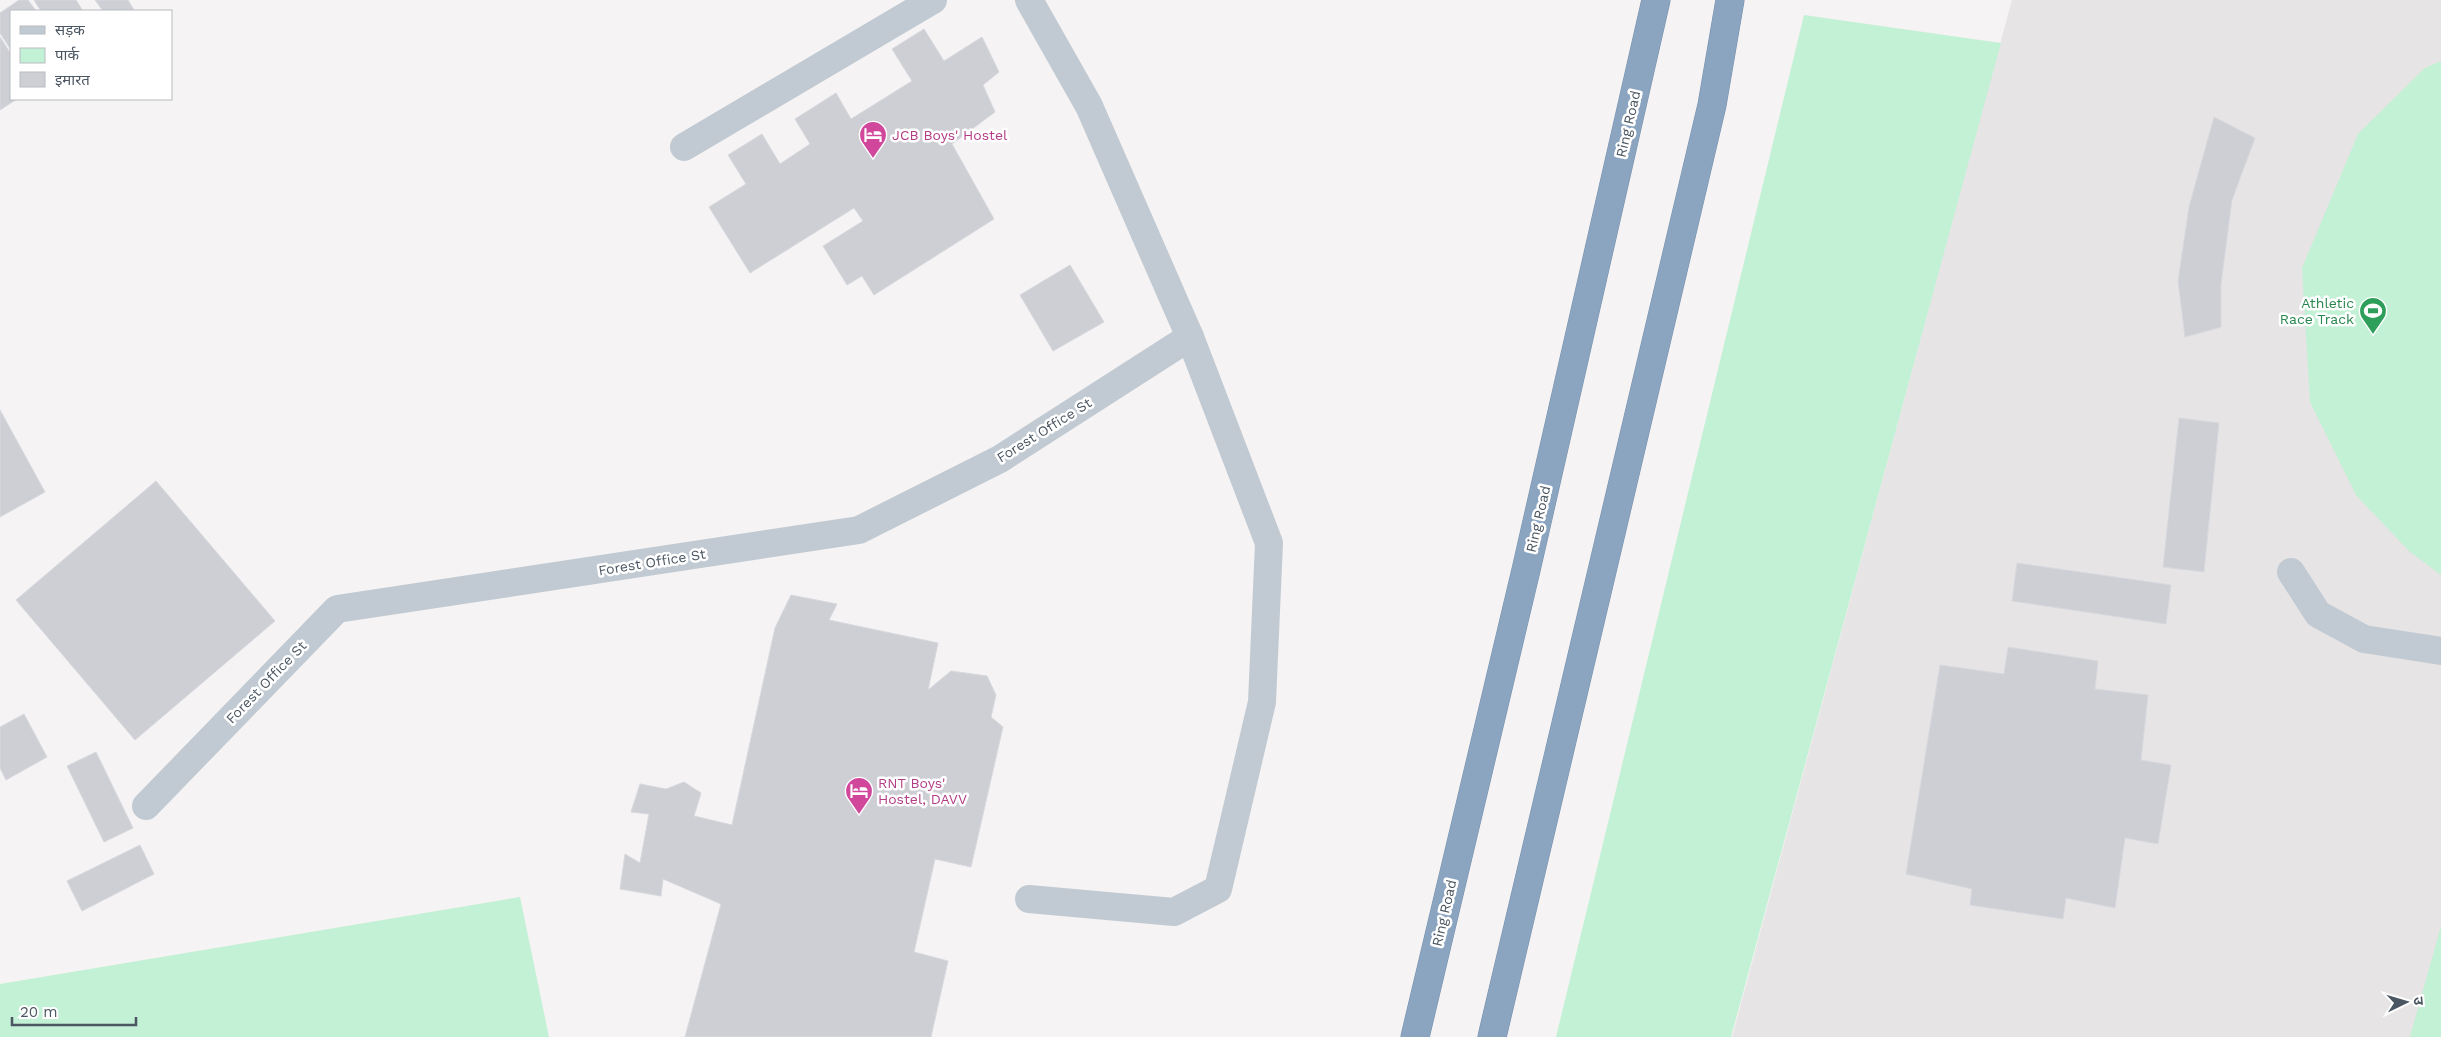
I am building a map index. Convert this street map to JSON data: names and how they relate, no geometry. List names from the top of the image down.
{
  "streets": {
    "highway": ["Ring Road"],
    "street": ["Forest Office St"]
  },
  "places": {
    "hotel": ["JCB Boys' Hostel", "RNT Boys' Hostel, DAVV"],
    "sports": ["Athletic Race Track"]
  },
  "legend": ["सड़क", "पार्क", "इमारत"],
  "scale_bar": "20 m",
  "north": "right"
}
